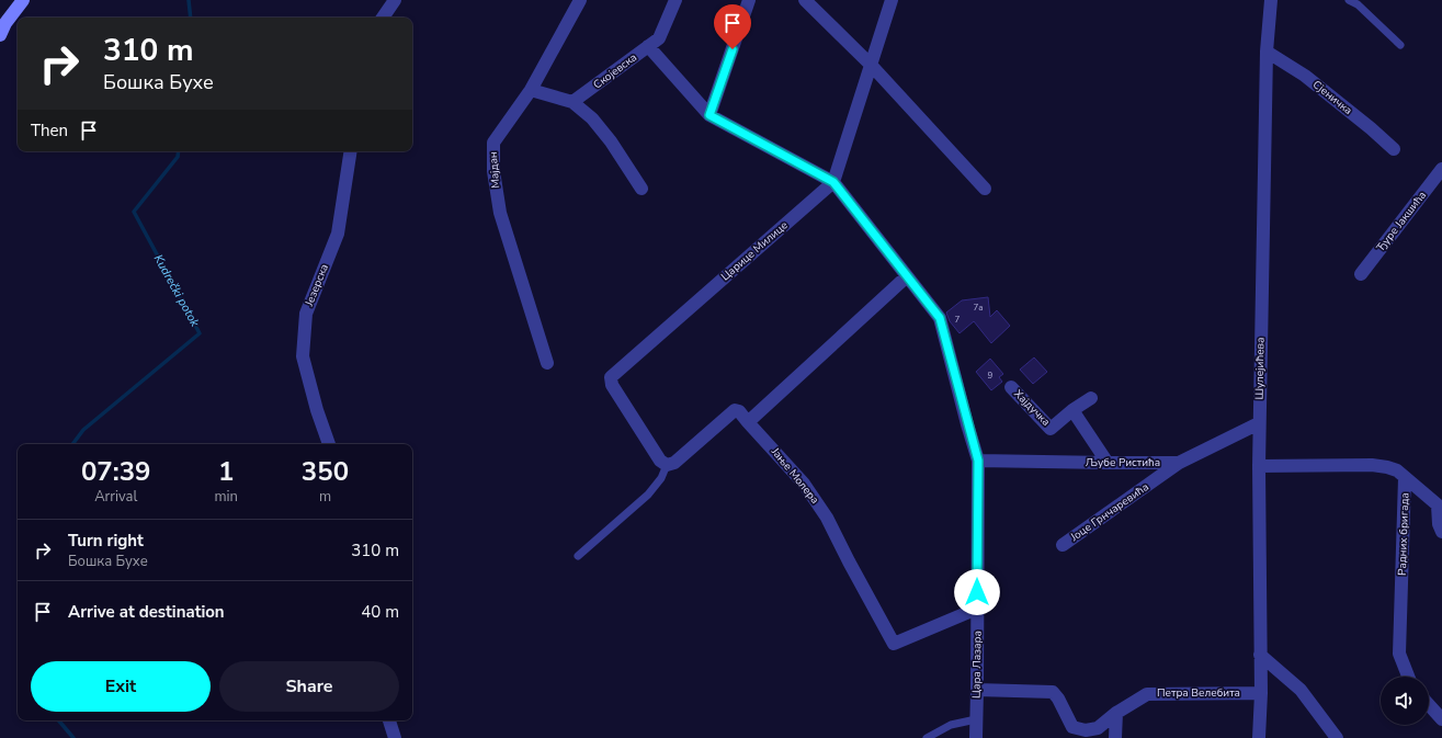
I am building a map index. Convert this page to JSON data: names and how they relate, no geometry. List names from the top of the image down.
{
  "streets": {
    "street": [
      "Скојевска",
      "Сјеничка",
      "Мајдан",
      "Ђуре Јакшића",
      "Царице Милице",
      "Језерска",
      "Шулејићева",
      "Хајдучка",
      "Љубе Ристића",
      "Јање Молера",
      "Јоце Грнчаревића",
      "Радних бригада",
      "Цара Лазара",
      "Петра Велебита"
    ]
  },
  "crossings": [
    ["Скојевска", "Цара Лазара"],
    ["Сјеничка", "Шулејићева"],
    ["Царице Милице", "Цара Лазара"],
    ["Шулејићева", "Љубе Ристића"],
    ["Шулејићева", "Радних бригада"],
    ["Шулејићева", "Петра Велебита"],
    ["Љубе Ристића", "Јоце Грнчаревића"],
    ["Љубе Ристића", "Цара Лазара"],
    ["Јање Молера", "Цара Лазара"],
    ["Цара Лазара", "Петра Велебита"]
  ],
  "water": ["Kudrečki potok"],
  "house_numbers": ["7a", "7", "9"],
  "page": {
    "turn": ["310 m", "Бошка Бухе"],
    "then": "Then",
    "eta": [
      "07:39",
      "Arrival",
      "1",
      "min",
      "350",
      "m"
    ],
    "list": [
      {
        "name": "Turn right",
        "note": "Бошка Бухе",
        "value": "310 m"
      },
      {
        "name": "Arrive at destination",
        "value": "40 m"
      }
    ],
    "buttons": ["Exit", "Share"]
  }
}
